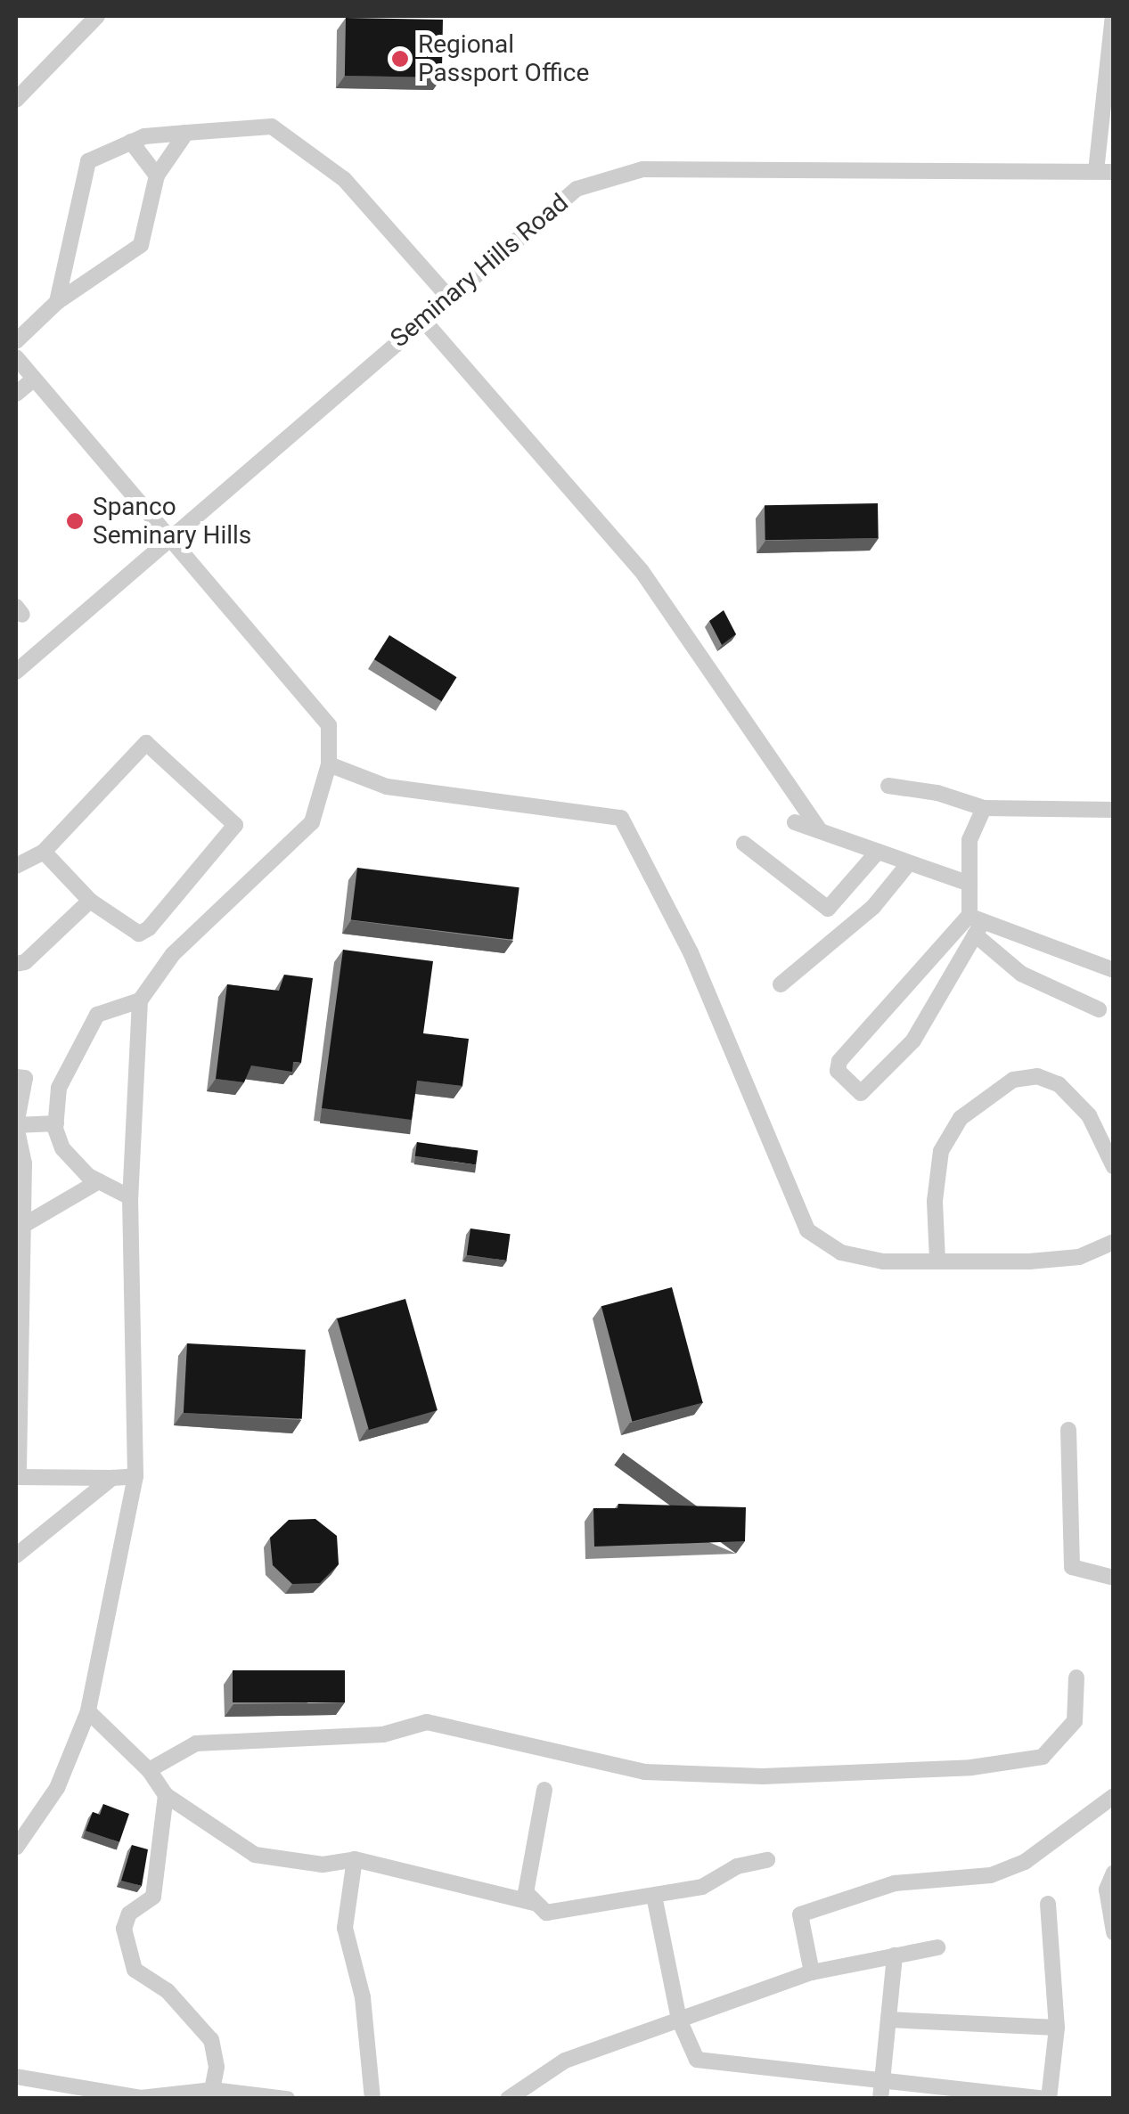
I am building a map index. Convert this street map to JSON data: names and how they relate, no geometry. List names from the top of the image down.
{
  "streets": {
    "street": ["Seminary Hills Road"]
  },
  "places": ["Regional Passport Office", "Spanco Seminary Hills"]
}
